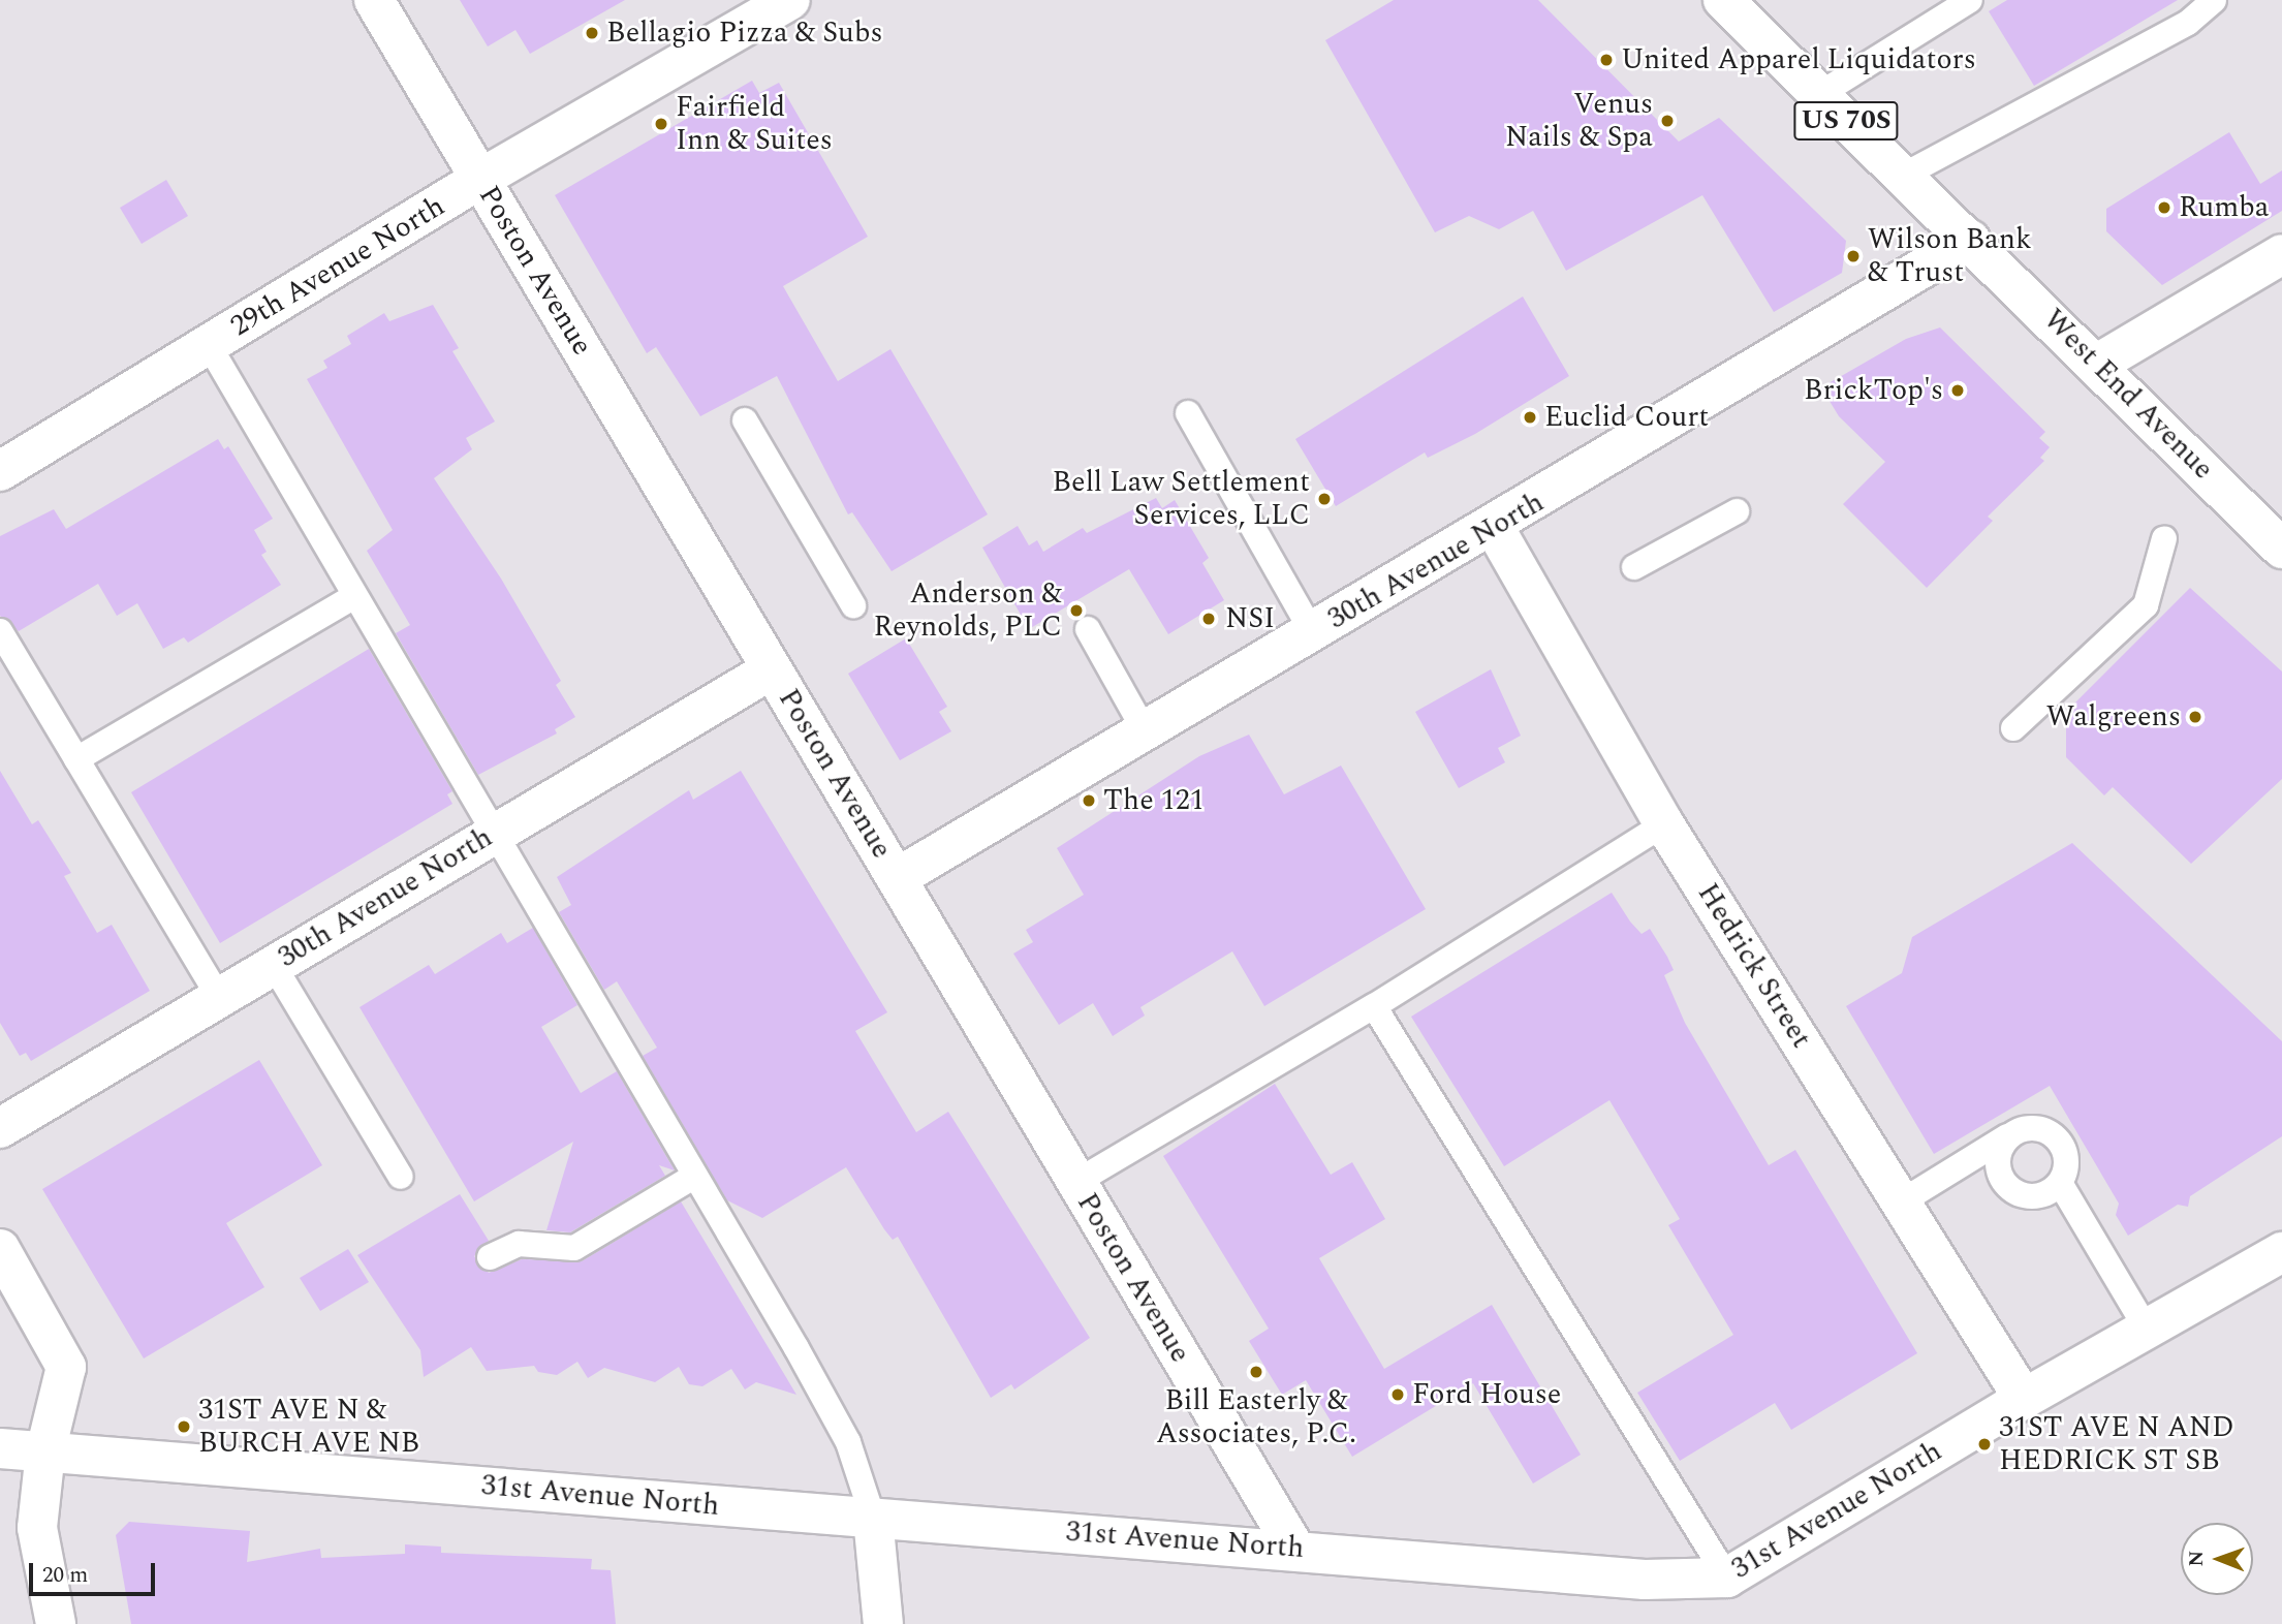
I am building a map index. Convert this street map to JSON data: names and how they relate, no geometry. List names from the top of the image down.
{
  "streets": {
    "street": [
      "US 70S",
      "29th Avenue North",
      "Poston Avenue",
      "West End Avenue",
      "30th Avenue North",
      "Hedrick Street",
      "31st Avenue North"
    ]
  },
  "crossings": [
    ["29th Avenue North", "Poston Avenue"],
    ["Poston Avenue", "30th Avenue North"],
    ["Poston Avenue", "31st Avenue North"],
    ["West End Avenue", "30th Avenue North"],
    ["30th Avenue North", "Hedrick Street"],
    ["Hedrick Street", "31st Avenue North"]
  ],
  "places": [
    "Bellagio Pizza & Subs",
    "United Apparel Liquidators",
    "Venus Nails & Spa",
    "Fairfield Inn & Suites",
    "Rumba",
    "Wilson Bank & Trust",
    "BrickTop's",
    "Euclid Court",
    "Bell Law Settlement Services, LLC",
    "Anderson & Reynolds, PLC",
    "NSI",
    "Walgreens",
    "The 121",
    "Bill Easterly & Associates, P.C.",
    "Ford House",
    "31ST AVE N & BURCH AVE NB",
    "31ST AVE N AND HEDRICK ST SB"
  ],
  "scale_bar": "20 m",
  "north": "left"
}
